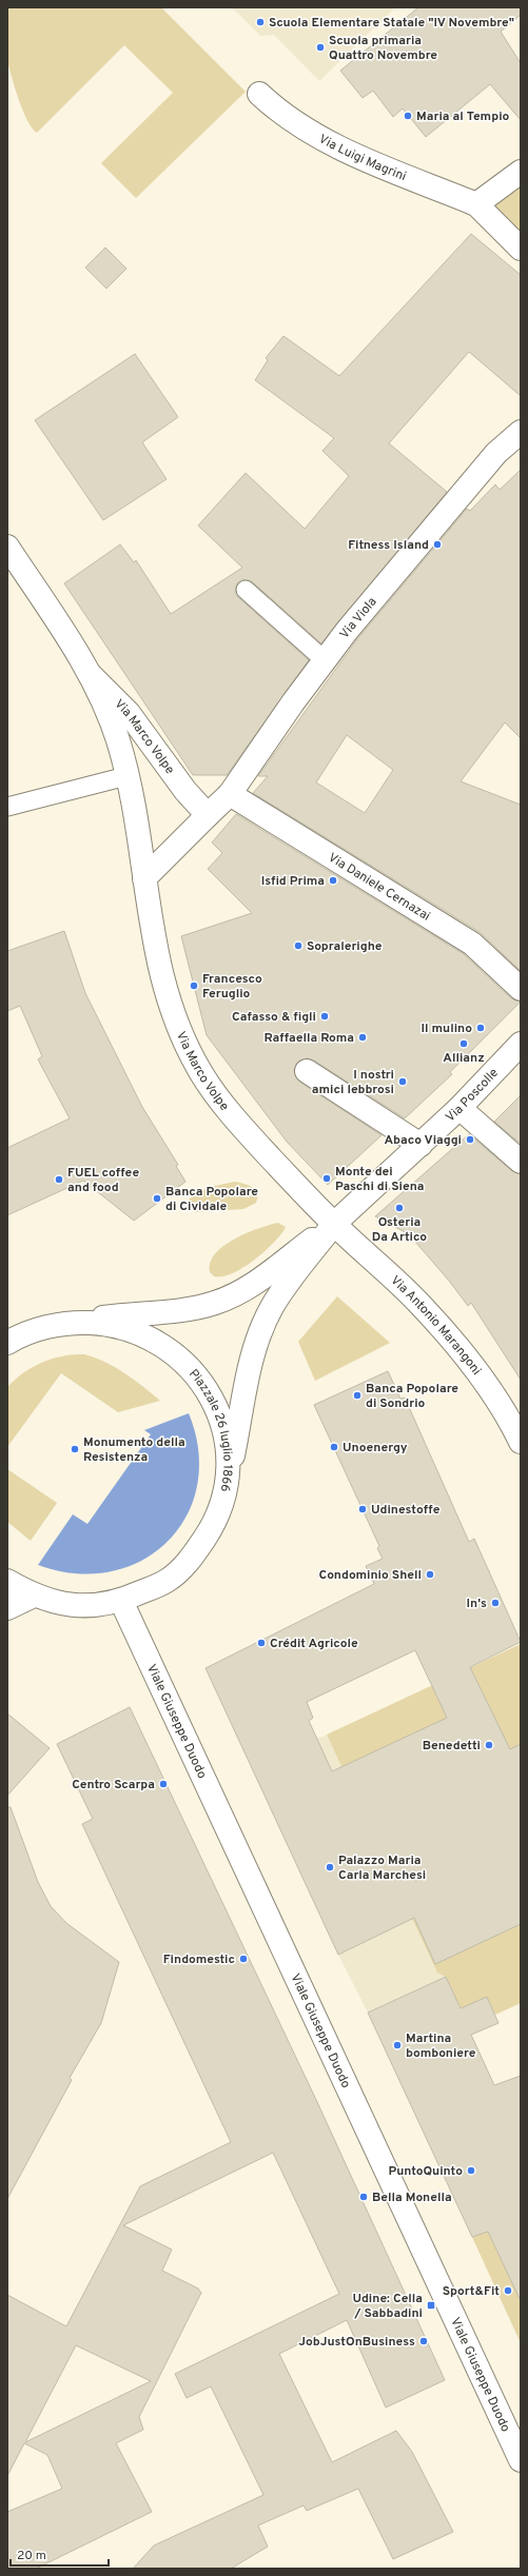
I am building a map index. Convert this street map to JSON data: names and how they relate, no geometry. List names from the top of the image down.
{
  "streets": {
    "main road": [
      "Via Luigi Magrini",
      "Via Viola",
      "Via Marco Volpe",
      "Via Daniele Cernazai",
      "Via Poscolle",
      "Via Antonio Marangoni",
      "Piazzale 26 luglio 1866",
      "Viale Giuseppe Duodo"
    ]
  },
  "crossings": [
    ["Via Viola", "Via Marco Volpe"],
    ["Via Viola", "Via Daniele Cernazai"],
    ["Via Marco Volpe", "Via Poscolle"],
    ["Via Marco Volpe", "Via Antonio Marangoni"],
    ["Via Poscolle", "Via Antonio Marangoni"],
    ["Piazzale 26 luglio 1866", "Viale Giuseppe Duodo"]
  ],
  "places": {
    "other": [
      "Scuola Elementare Statale \"IV Novembre\"",
      "Scuola primaria Quattro Novembre",
      "Maria al Tempio",
      "Fitness Island",
      "Isfid Prima",
      "Sopralerighe",
      "Francesco Feruglio",
      "Cafasso & figli",
      "Il mulino",
      "Raffaella Roma",
      "Allianz",
      "I nostri amici lebbrosi",
      "Abaco Viaggi",
      "Monte dei Paschi di Siena",
      "FUEL coffee and food",
      "Banca Popolare di Cividale",
      "Osteria Da Artico",
      "Banca Popolare di Sondrio",
      "Unoenergy",
      "Monumento della Resistenza",
      "Udinestoffe",
      "Condominio Shell",
      "In's",
      "Crédit Agricole",
      "Benedetti",
      "Centro Scarpa",
      "Palazzo Maria Carla Marchesi",
      "Findomestic",
      "Martina bomboniere",
      "PuntoQuinto",
      "Bella Monella",
      "Sport&Fit",
      "JobJustOnBusiness"
    ],
    "transit": ["Udine: Cella / Sabbadini"]
  },
  "scale_bar": "20 m"
}
